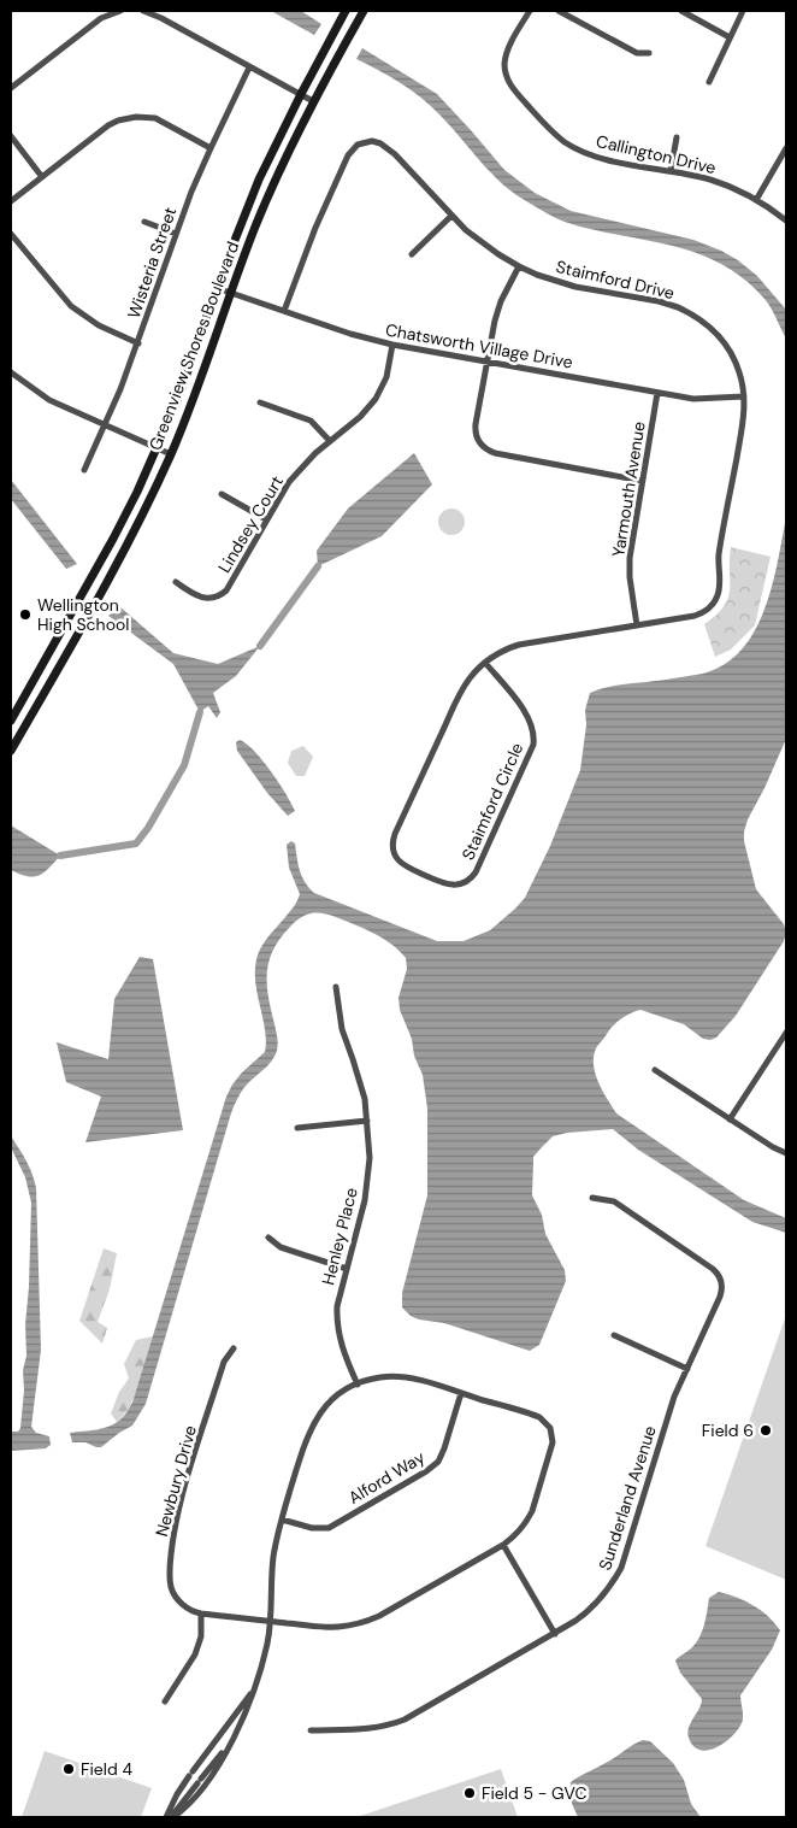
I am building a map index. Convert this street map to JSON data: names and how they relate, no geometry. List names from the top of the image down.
{
  "streets": {
    "street": [
      "Callington Drive",
      "Wisteria Street",
      "Staimford Drive",
      "Greenview Shores Boulevard",
      "Chatsworth Village Drive",
      "Yarmouth Avenue",
      "Lindsey Court",
      "Staimford Circle",
      "Henley Place",
      "Alford Way",
      "Newbury Drive",
      "Sunderland Avenue"
    ]
  },
  "crossings": [
    ["Staimford Drive", "Chatsworth Village Drive"],
    ["Staimford Drive", "Yarmouth Avenue"],
    ["Staimford Drive", "Staimford Circle"],
    ["Greenview Shores Boulevard", "Chatsworth Village Drive"],
    ["Chatsworth Village Drive", "Yarmouth Avenue"],
    ["Chatsworth Village Drive", "Lindsey Court"],
    ["Alford Way", "Newbury Drive"]
  ],
  "places": [
    "Wellington High School",
    "Field 6",
    "Field 4",
    "Field 5 - GVC"
  ]
}
